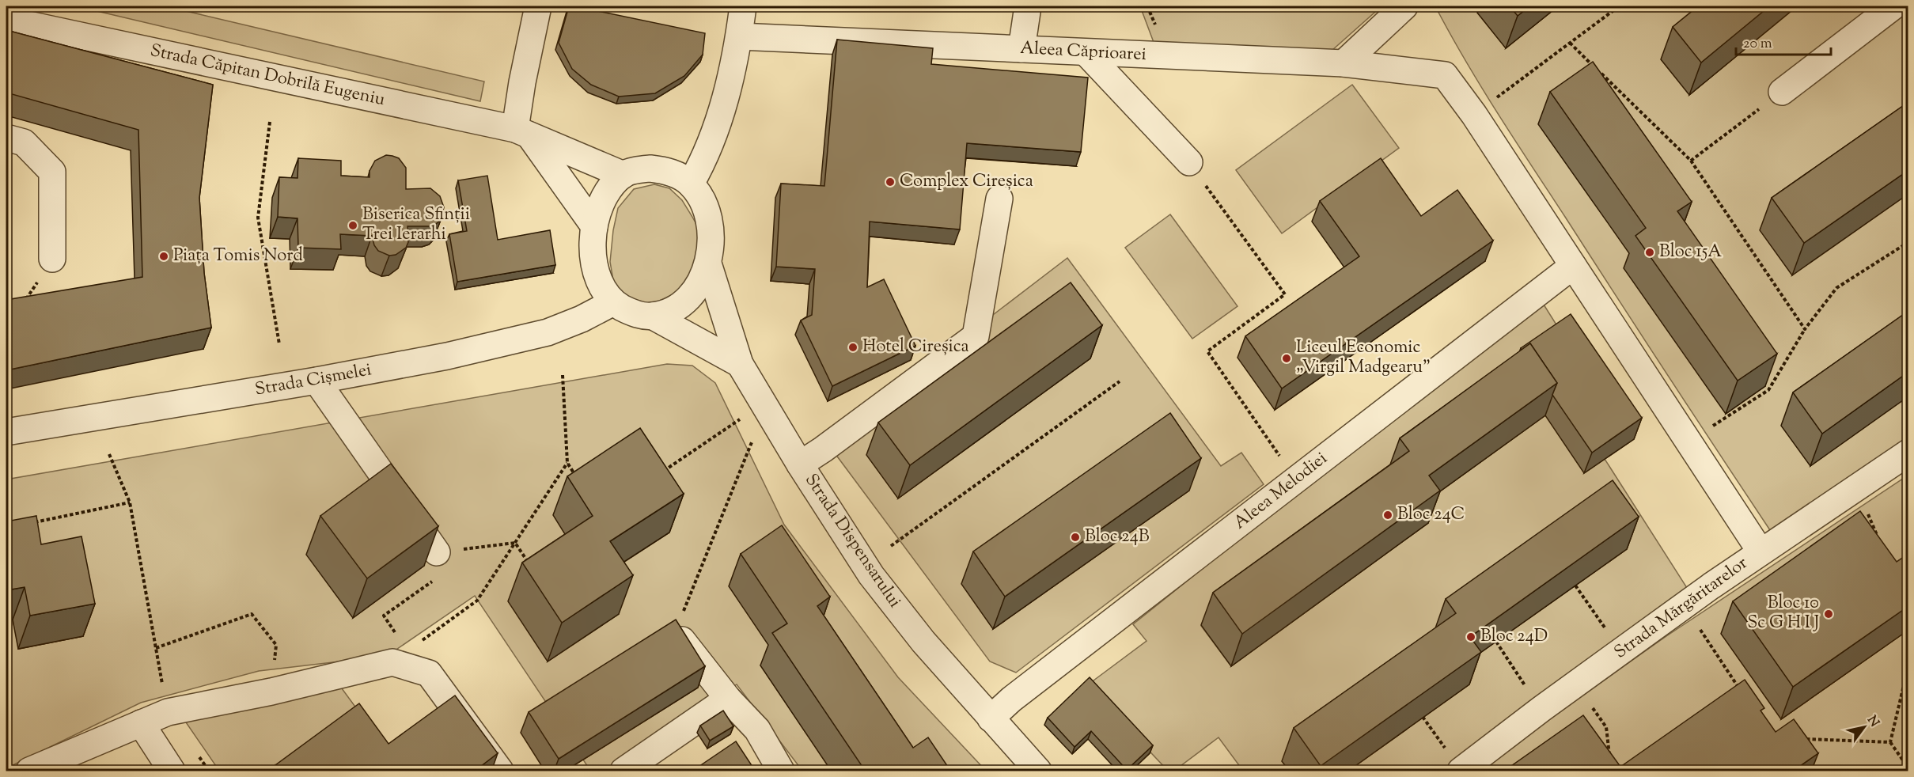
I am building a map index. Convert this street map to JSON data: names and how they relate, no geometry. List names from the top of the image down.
{
  "streets": {
    "street": [
      "Aleea Căprioarei",
      "Strada Căpitan Dobrilă Eugeniu",
      "Strada Cișmelei",
      "Aleea Melodiei",
      "Strada Dispensarului",
      "Strada Mărgăritarelor"
    ]
  },
  "crossings": [
    ["Aleea Căprioarei", "Aleea Melodiei"],
    ["Aleea Căprioarei", "Strada Mărgăritarelor"],
    ["Strada Căpitan Dobrilă Eugeniu", "Strada Cișmelei"],
    ["Strada Căpitan Dobrilă Eugeniu", "Strada Dispensarului"],
    ["Strada Cișmelei", "Strada Dispensarului"],
    ["Aleea Melodiei", "Strada Dispensarului"]
  ],
  "places": [
    "Complex Cireșica",
    "Biserica Sfinții Trei Ierarhi",
    "Bloc 15A",
    "Piața Tomis Nord",
    "Hotel Cireșica",
    "Liceul Economic „Virgil Madgearu”",
    "Bloc 24C",
    "Bloc 24B",
    "Bloc 10 Sc G H I J",
    "Bloc 24D"
  ],
  "scale_bar": "20 m",
  "north": "top right"
}
